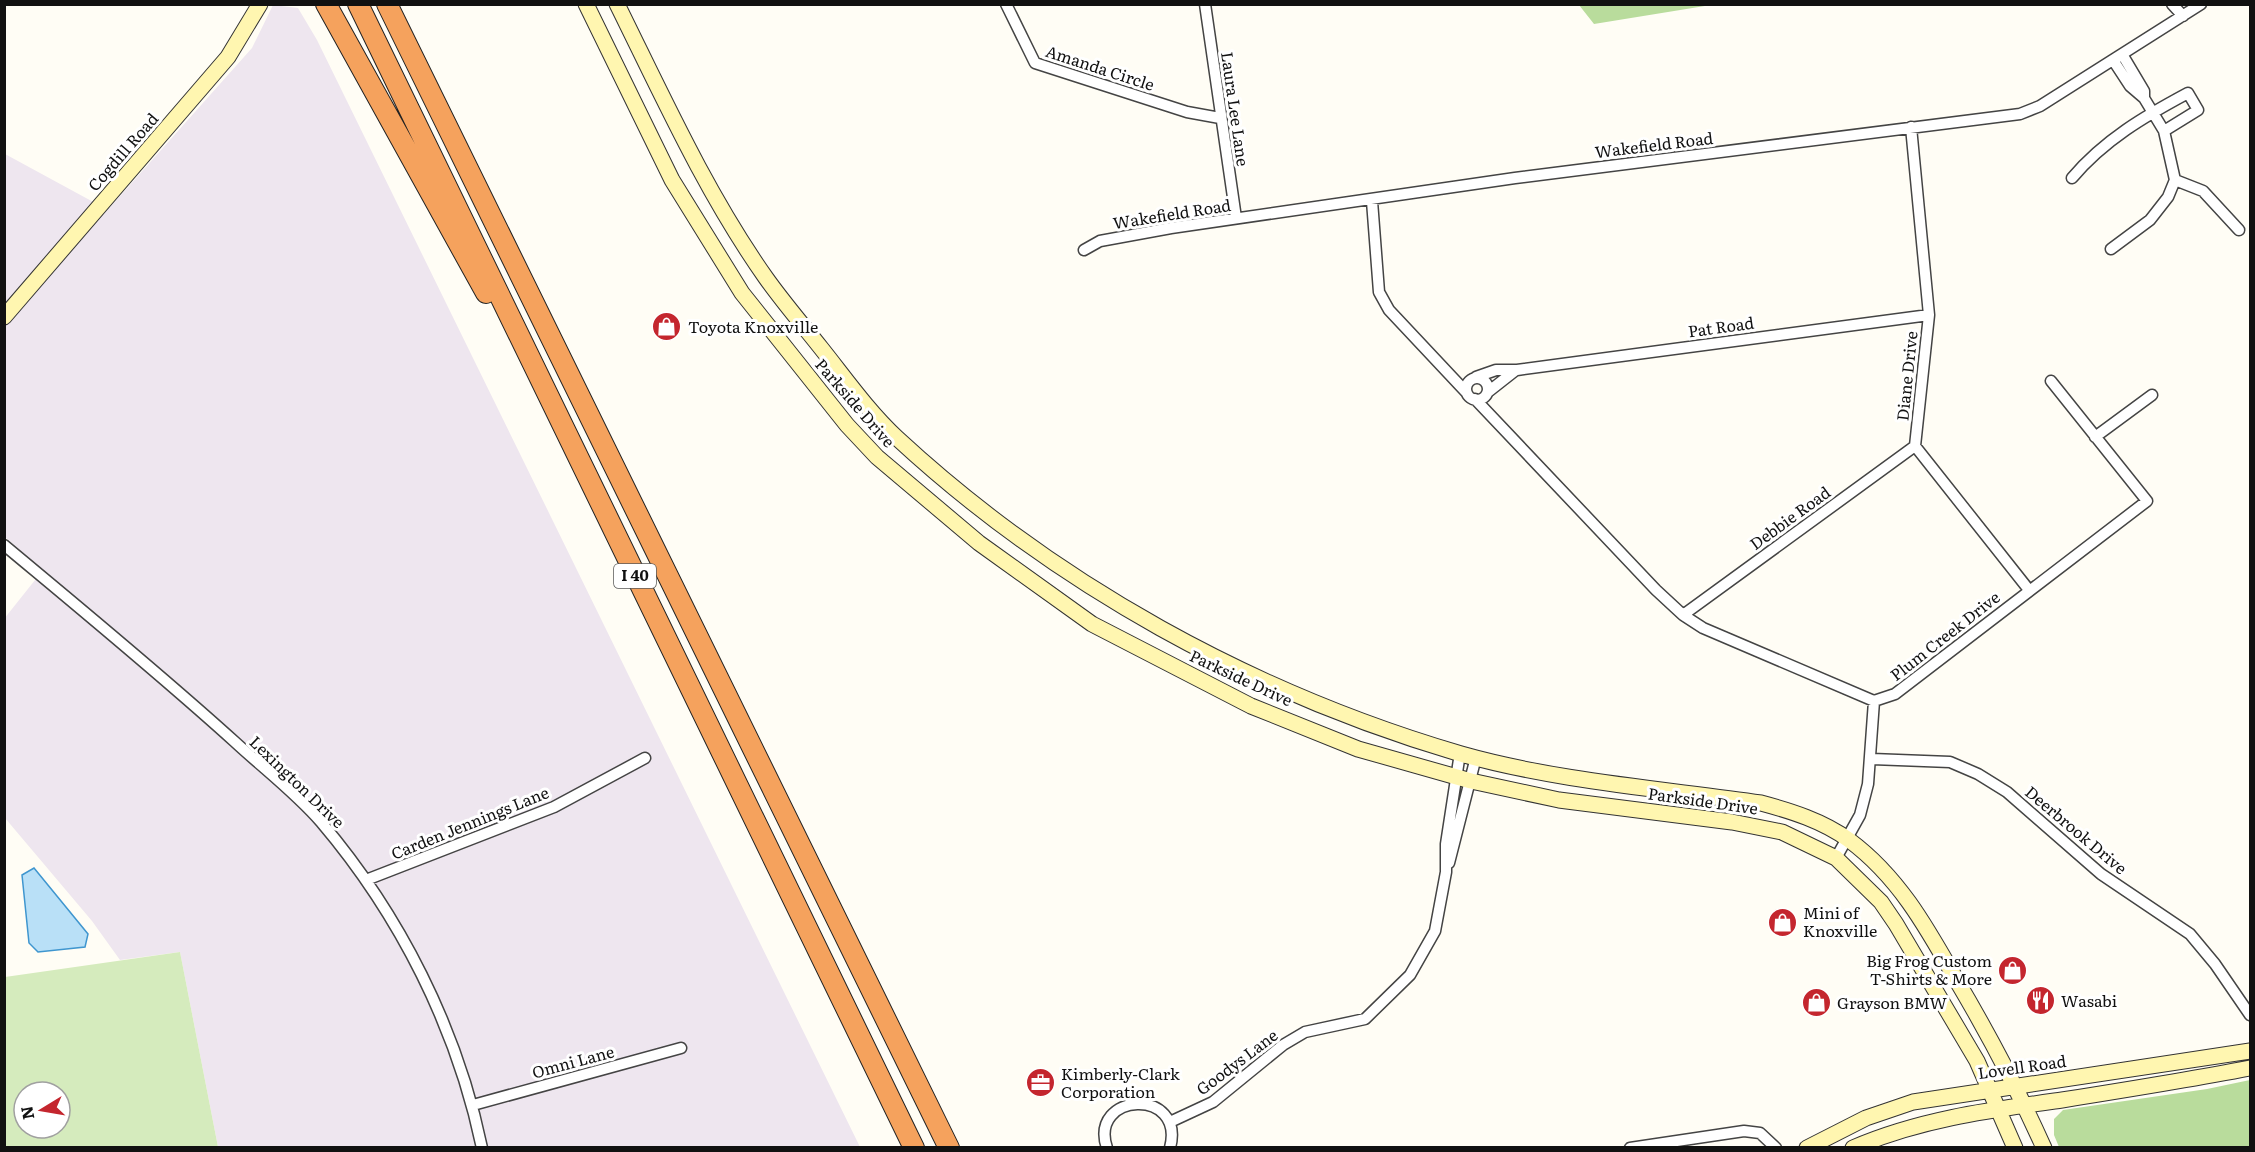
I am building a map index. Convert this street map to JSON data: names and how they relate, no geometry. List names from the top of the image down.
{
  "streets": {
    "highway": ["I 40"],
    "street": [
      "Amanda Circle",
      "Laura Lee Lane",
      "Wakefield Road",
      "Cogdill Road",
      "Pat Road",
      "Diane Drive",
      "Parkside Drive",
      "Debbie Road",
      "Plum Creek Drive",
      "Lexington Drive",
      "Carden Jennings Lane",
      "Deerbrook Drive",
      "Omni Lane",
      "Goodys Lane",
      "Lovell Road"
    ]
  },
  "crossings": [
    ["Amanda Circle", "Laura Lee Lane"],
    ["Laura Lee Lane", "Wakefield Road"],
    ["Wakefield Road", "Diane Drive"],
    ["Pat Road", "Diane Drive"],
    ["Diane Drive", "Debbie Road"],
    ["Diane Drive", "Plum Creek Drive"],
    ["Parkside Drive", "Goodys Lane"],
    ["Parkside Drive", "Lovell Road"],
    ["Lexington Drive", "Carden Jennings Lane"],
    ["Lexington Drive", "Omni Lane"]
  ],
  "places": {
    "shop": [
      "Toyota Knoxville",
      "Mini of Knoxville",
      "Big Frog Custom T-Shirts & More",
      "Grayson BMW"
    ],
    "restaurant": ["Wasabi"],
    "office": ["Kimberly-Clark Corporation"]
  },
  "north": "left"
}
